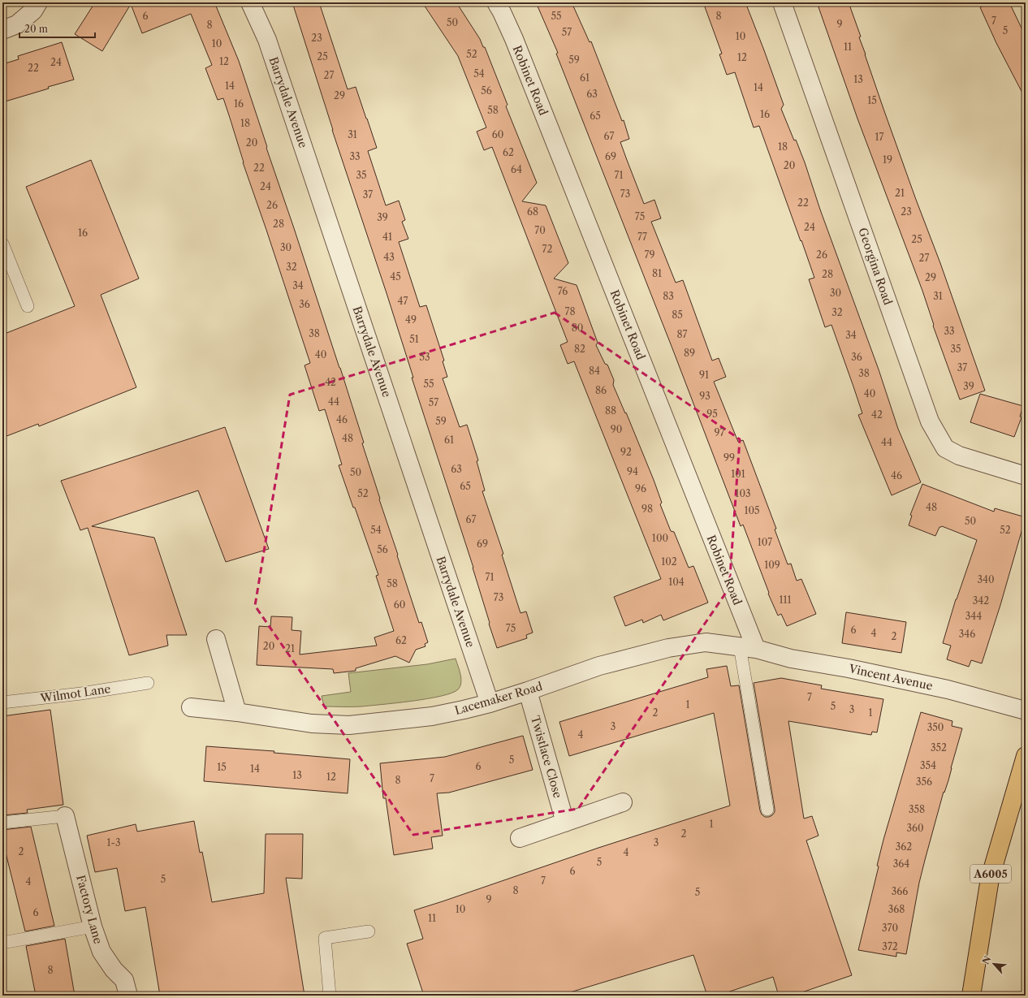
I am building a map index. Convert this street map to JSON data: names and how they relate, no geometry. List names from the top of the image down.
{
  "streets": {
    "main road": ["A6005"],
    "street": [
      "Robinet Road",
      "Barrydale Avenue",
      "Georgina Road",
      "Vincent Avenue",
      "Lacemaker Road",
      "Twistlace Close",
      "Factory Lane"
    ],
    "lane": ["Wilmot Lane"]
  },
  "crossings": [
    ["Robinet Road", "Vincent Avenue"],
    ["Robinet Road", "Lacemaker Road"],
    ["Barrydale Avenue", "Lacemaker Road"],
    ["Vincent Avenue", "Lacemaker Road"],
    ["Lacemaker Road", "Twistlace Close"]
  ],
  "house_numbers": [
    "6",
    "55",
    "8",
    "7",
    "50",
    "9",
    "8",
    "5",
    "57",
    "10",
    "23",
    "10",
    "11",
    "52",
    "25",
    "12",
    "59",
    "12",
    "24",
    "22",
    "54",
    "27",
    "61",
    "13",
    "14",
    "14",
    "56",
    "63",
    "29",
    "15",
    "16",
    "58",
    "16",
    "65",
    "18",
    "31",
    "60",
    "67",
    "17",
    "20",
    "18",
    "62",
    "33",
    "69",
    "19",
    "20",
    "22",
    "64",
    "35",
    "71",
    "24",
    "21",
    "73",
    "37",
    "22",
    "26",
    "68",
    "23",
    "75",
    "39",
    "28",
    "24",
    "70",
    "16",
    "41",
    "77",
    "25",
    "30",
    "72",
    "79",
    "26",
    "43",
    "27",
    "32",
    "81",
    "28",
    "45",
    "29",
    "34",
    "76",
    "30",
    "83",
    "31",
    "47",
    "36",
    "78",
    "32",
    "85",
    "49",
    "80",
    "33",
    "38",
    "87",
    "34",
    "51",
    "82",
    "35",
    "89",
    "40",
    "53",
    "36",
    "37",
    "84",
    "38",
    "91",
    "42",
    "55",
    "39",
    "86",
    "40",
    "93",
    "44",
    "57",
    "88",
    "95",
    "42",
    "46",
    "59",
    "90",
    "97",
    "48",
    "61",
    "44",
    "92",
    "99",
    "63",
    "94",
    "50",
    "101",
    "46",
    "65",
    "96",
    "52",
    "103",
    "48",
    "98",
    "105",
    "67",
    "50",
    "54",
    "52",
    "100",
    "107",
    "69",
    "56",
    "102",
    "109",
    "71",
    "340",
    "104",
    "58",
    "73",
    "111",
    "342",
    "60",
    "344",
    "75",
    "6",
    "4",
    "346",
    "2",
    "62",
    "20",
    "21",
    "7",
    "1",
    "5",
    "3",
    "2",
    "1",
    "3",
    "350",
    "4",
    "352",
    "5",
    "354",
    "6",
    "15",
    "14",
    "13",
    "12",
    "7",
    "8",
    "356",
    "358",
    "1",
    "360",
    "2",
    "1-3",
    "3",
    "362",
    "2",
    "4",
    "5",
    "364",
    "6",
    "5",
    "7",
    "4",
    "8",
    "366",
    "5",
    "9",
    "10",
    "368",
    "6",
    "11",
    "370",
    "372",
    "8"
  ],
  "scale_bar": "20 m",
  "north": "top left"
}
